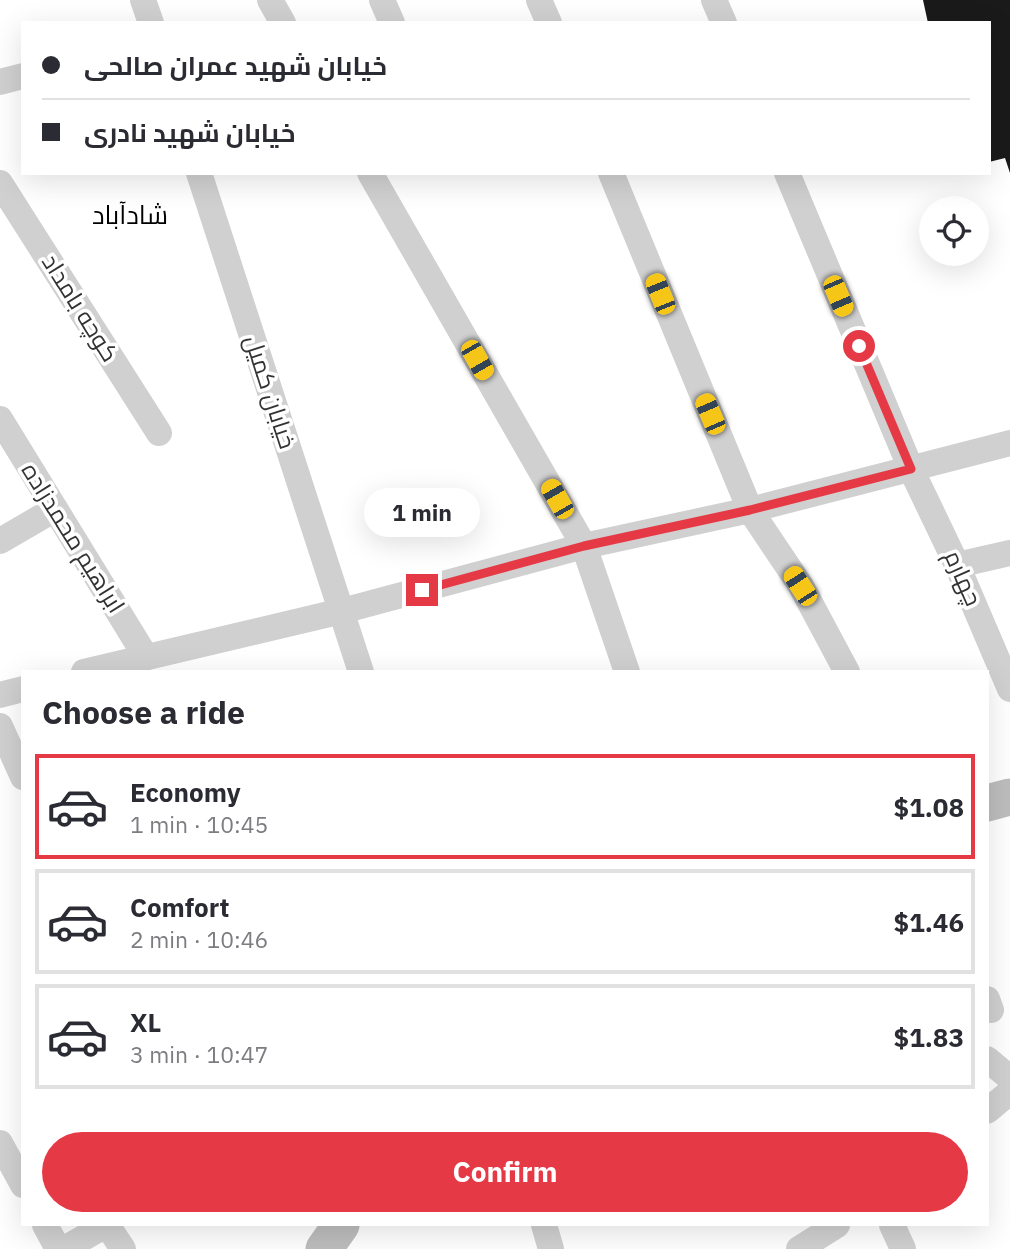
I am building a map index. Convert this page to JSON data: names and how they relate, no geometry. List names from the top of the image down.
{
  "streets": {
    "street": [
      "کوچه بامداد",
      "خیابان کمیل",
      "ابراهیم محمدزاده",
      "چهارم"
    ]
  },
  "districts": ["شادآباد"],
  "page": {
    "banner": ["خیابان شهید عمران صالحی", "خیابان شهید نادری"],
    "bubble": "1 min",
    "heading": "Choose a ride",
    "list": [
      {
        "name": "Economy",
        "note": "1 min · 10:45",
        "value": "$1.08"
      },
      {
        "name": "Comfort",
        "note": "2 min · 10:46",
        "value": "$1.46"
      },
      {
        "name": "XL",
        "note": "3 min · 10:47",
        "value": "$1.83"
      }
    ],
    "buttons": "Confirm"
  }
}
